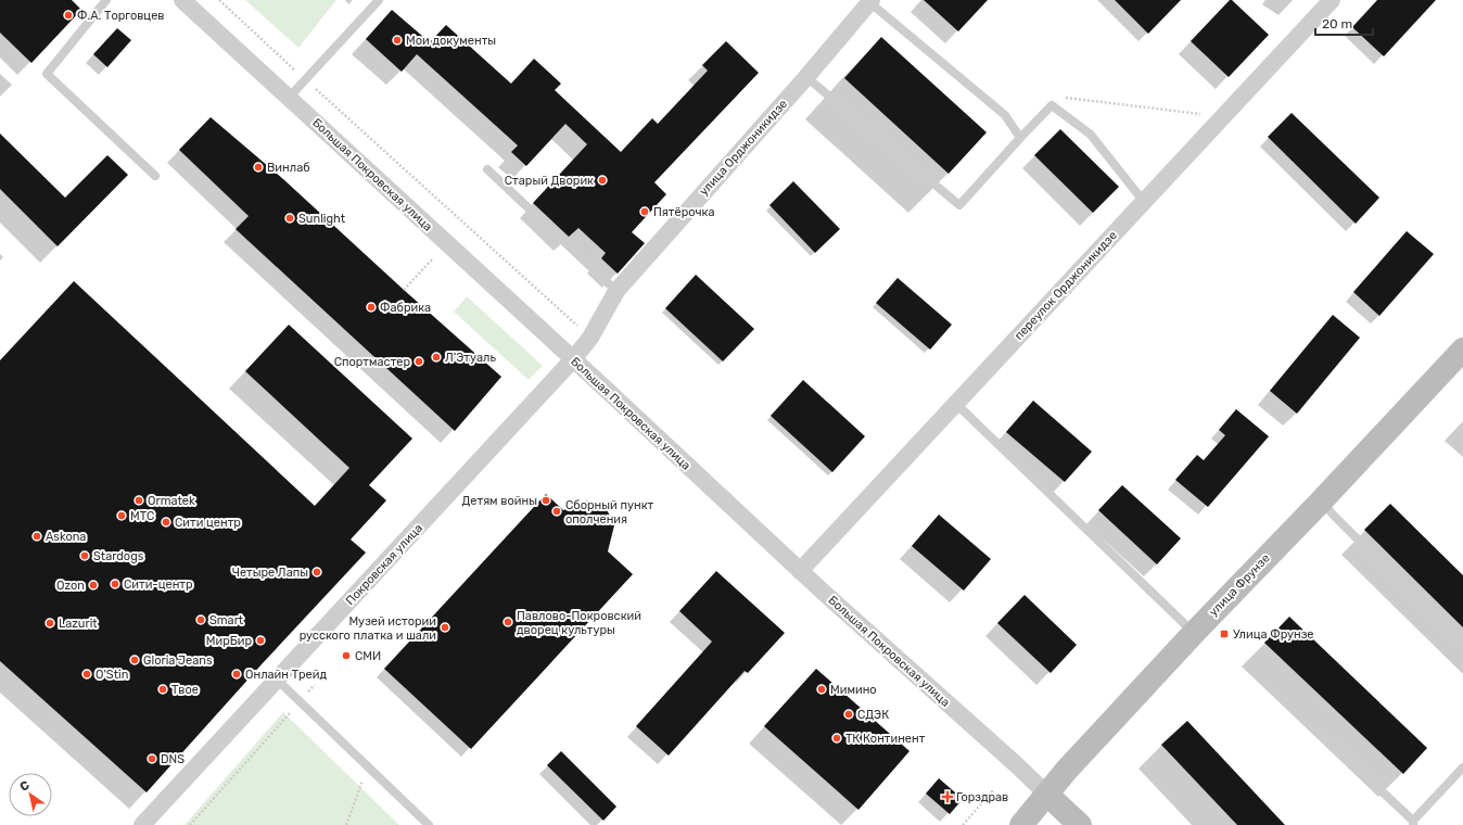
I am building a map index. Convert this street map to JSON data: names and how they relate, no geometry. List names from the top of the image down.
{
  "streets": {
    "main road": ["Большая Покровская улица", "улица Фрунзе"],
    "street": ["улица Орджоникидзе", "переулок Орджоникидзе", "Покровская улица"]
  },
  "crossings": [
    ["улица Орджоникидзе", "Большая Покровская улица"],
    ["улица Орджоникидзе", "Покровская улица"],
    ["Большая Покровская улица", "переулок Орджоникидзе"],
    ["Большая Покровская улица", "Покровская улица"],
    ["Большая Покровская улица", "улица Фрунзе"]
  ],
  "places": {
    "other": [
      "Ф.А. Торговцев",
      "Мои документы",
      "Винлаб",
      "Старый Дворик",
      "Пятёрочка",
      "Sunlight",
      "Фабрика",
      "Л’Этуаль",
      "Спортмастер",
      "Ormatek",
      "Детям войны",
      "Сборный пункт ополчения",
      "МТС",
      "Сити центр",
      "Askona",
      "Stardogs",
      "Четыре Лапы",
      "Сити-центр",
      "Ozon",
      "Smart",
      "Павлово-Покровский дворец культуры",
      "Lazurit",
      "Музей истории русского платка и шали",
      "МирБир",
      "СМИ",
      "Gloria Jeans",
      "O'Stin",
      "Онлайн Трейд",
      "Твое",
      "Мимино",
      "СДЭК",
      "ТК Континент",
      "DNS"
    ],
    "transit": ["Улица Фрунзе"],
    "health": ["Горздрав"]
  },
  "scale_bar": "20 m",
  "north": "top left"
}
